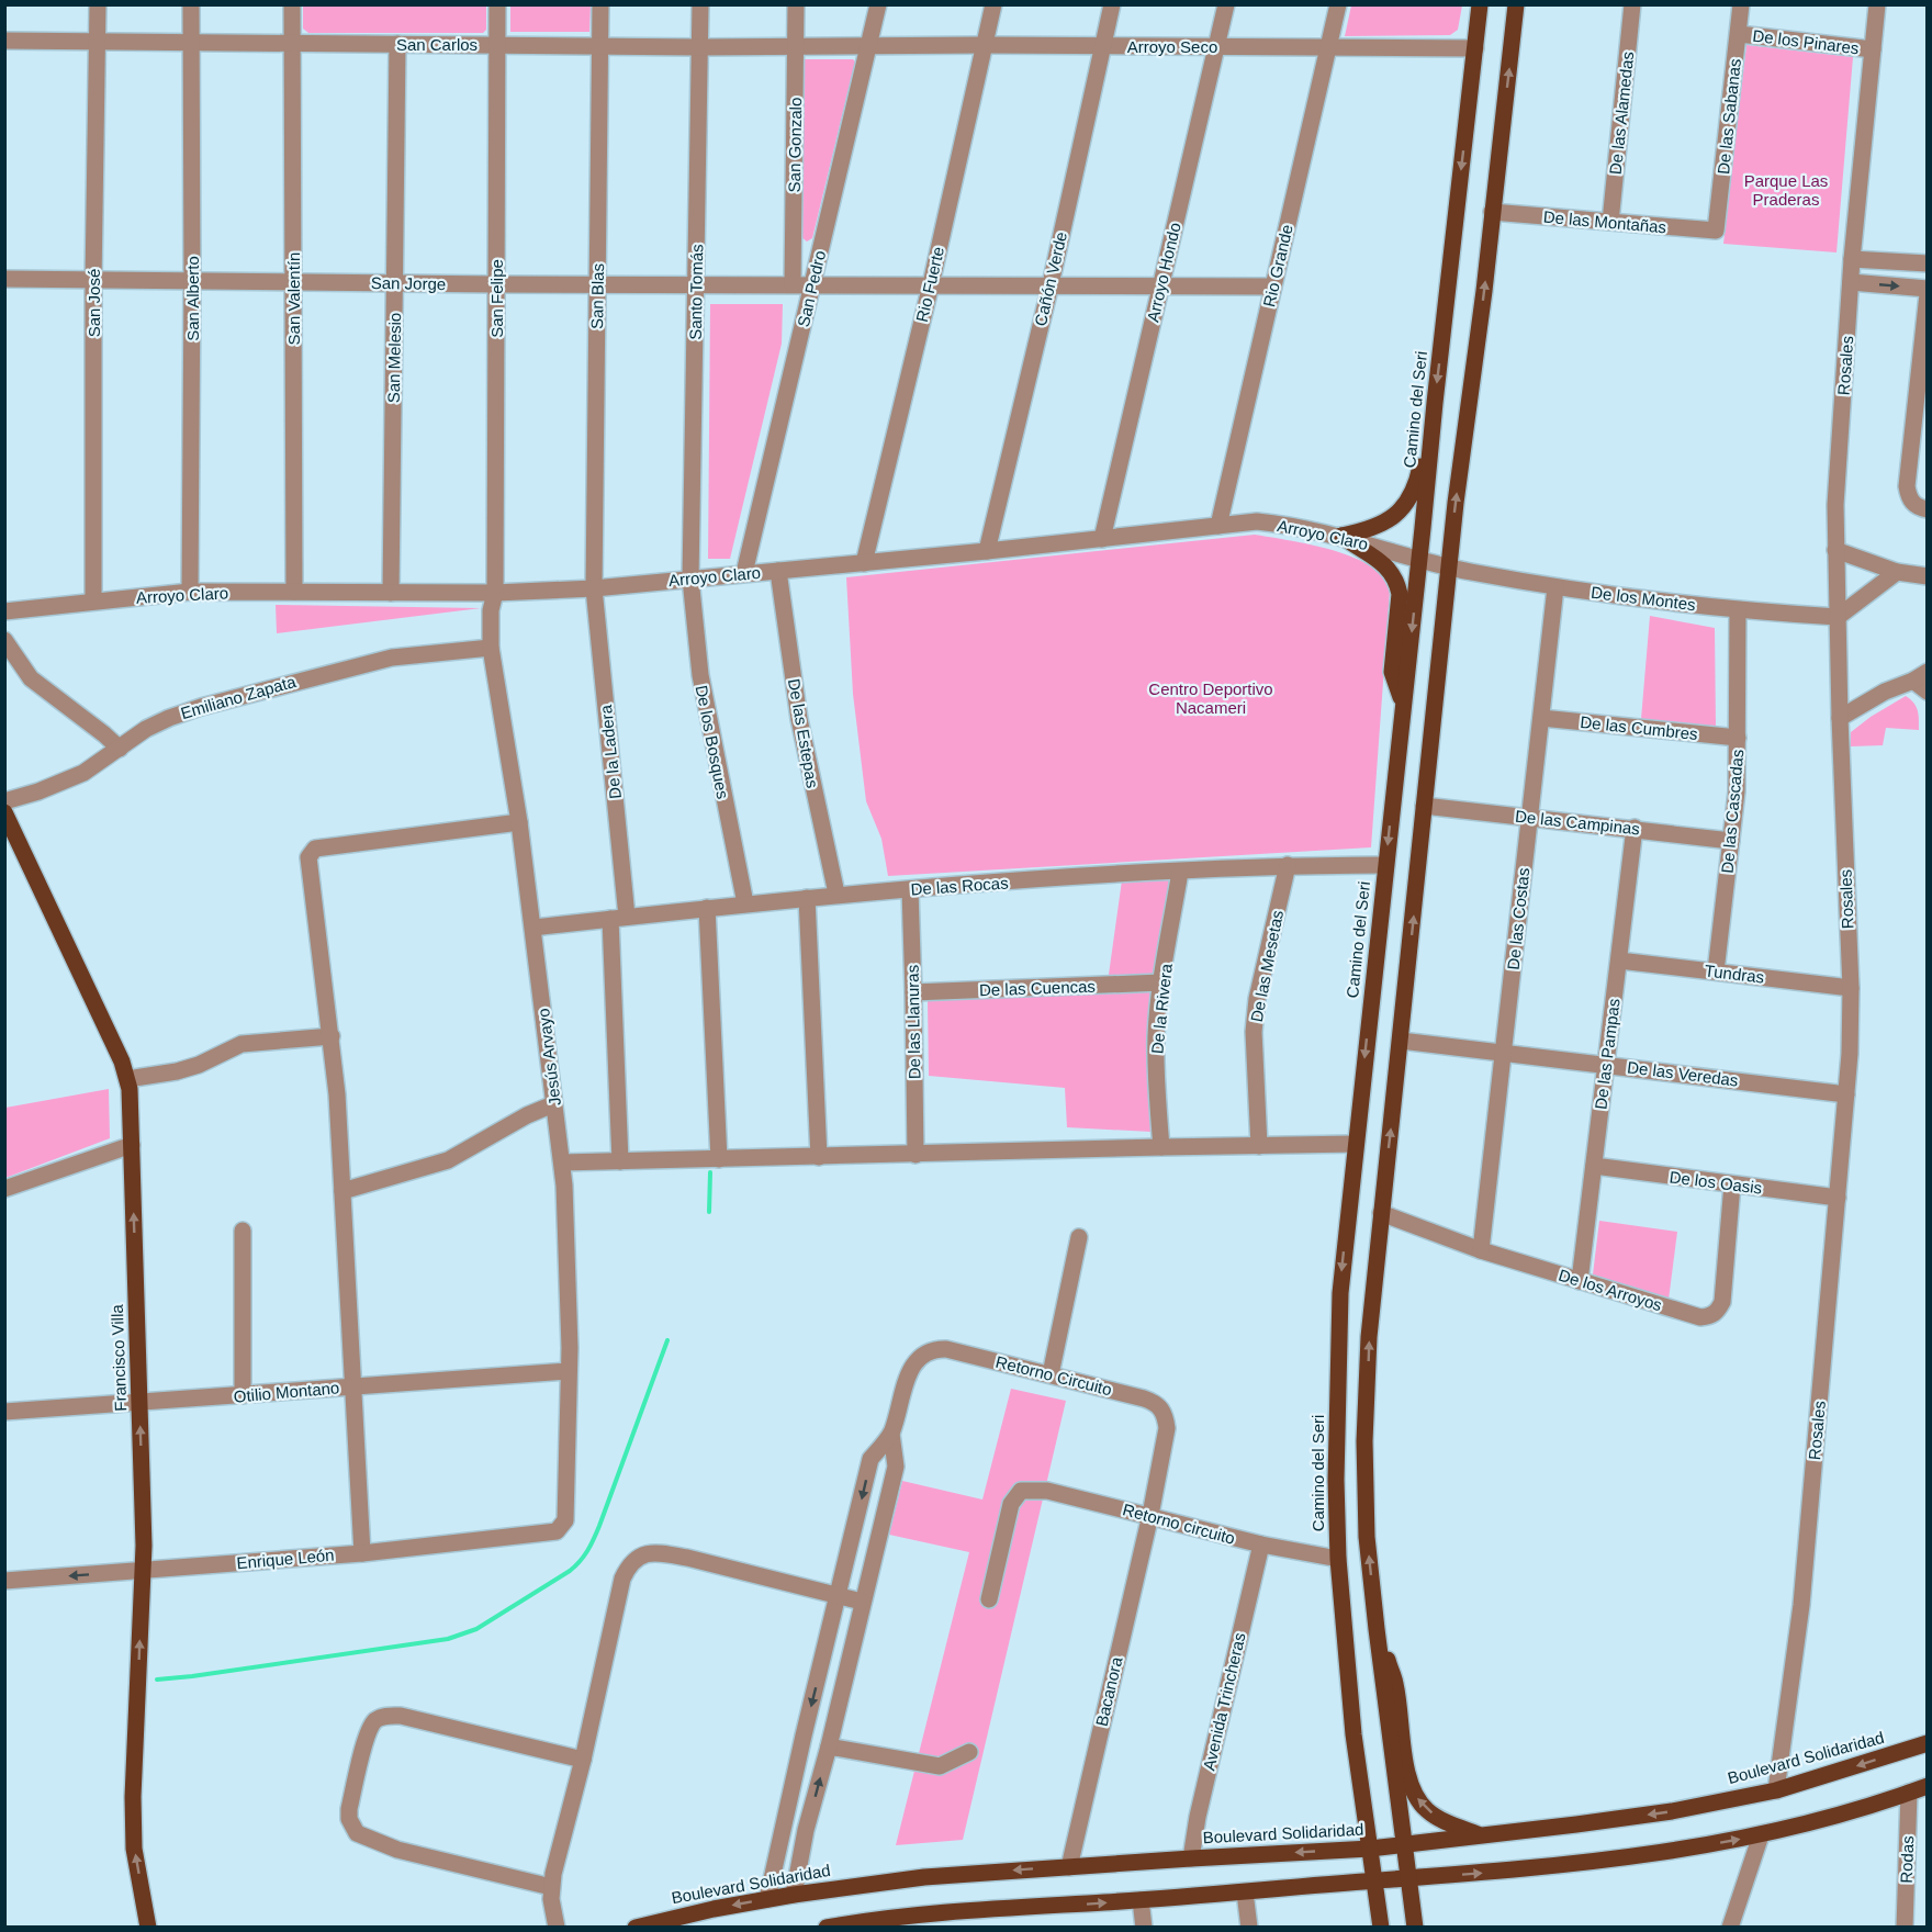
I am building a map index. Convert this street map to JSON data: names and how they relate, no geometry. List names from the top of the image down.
{
  "streets": {
    "main road": ["Camino del Seri", "Francisco Villa", "Boulevard Solidaridad"],
    "street": [
      "De los Pinares",
      "San Carlos",
      "Arroyo Seco",
      "De las Alamedas",
      "De las Sabanas",
      "San Gonzalo",
      "De las Montañas",
      "Rio Grande",
      "Arroyo Hondo",
      "Cañón Verde",
      "San Jorge",
      "Rio Fuerte",
      "San Pedro",
      "Santo Tomás",
      "San Blas",
      "San Alberto",
      "San Valentín",
      "San Felipe",
      "San José",
      "San Melesio",
      "Rosales",
      "Arroyo Claro",
      "De los Montes",
      "Emiliano Zapata",
      "De las Cumbres",
      "De las Estepas",
      "De los Bosques",
      "De la Ladera",
      "De las Cascadas",
      "De las Campinas",
      "De las Rocas",
      "De las Costas",
      "De las Mesetas",
      "Tundras",
      "De las Cuencas",
      "De la Rivera",
      "De las Llanuras",
      "De las Pampas",
      "Jesús Arvayo",
      "De las Veredas",
      "De los Oasis",
      "De los Arroyos",
      "Retorno Circuito",
      "Otilio Montano",
      "Retorno circuito",
      "Enrique León",
      "Bacanora",
      "Avenida Trincheras",
      "Rodas"
    ]
  },
  "crossings": [
    ["De los Pinares", "De las Sabanas"],
    ["De los Pinares", "Rosales"],
    ["San Carlos", "Arroyo Seco"],
    ["San Carlos", "San Gonzalo"],
    ["San Carlos", "San Pedro"],
    ["San Carlos", "Santo Tomás"],
    ["San Carlos", "San Blas"],
    ["San Carlos", "San Alberto"],
    ["San Carlos", "San Valentín"],
    ["San Carlos", "San Felipe"],
    ["San Carlos", "San José"],
    ["San Carlos", "San Melesio"],
    ["Arroyo Seco", "Rio Grande"],
    ["Arroyo Seco", "Arroyo Hondo"],
    ["Arroyo Seco", "Cañón Verde"],
    ["Arroyo Seco", "Rio Fuerte"],
    ["Arroyo Seco", "San Pedro"],
    ["Arroyo Seco", "Camino del Seri"],
    ["De las Alamedas", "De las Montañas"],
    ["De las Sabanas", "De las Montañas"],
    ["San Gonzalo", "San Jorge"],
    ["Rio Grande", "San Jorge"],
    ["Rio Grande", "Arroyo Claro"],
    ["Arroyo Hondo", "San Jorge"],
    ["Arroyo Hondo", "Arroyo Claro"],
    ["Cañón Verde", "San Jorge"],
    ["Cañón Verde", "Arroyo Claro"],
    ["San Jorge", "Rio Fuerte"],
    ["San Jorge", "San Pedro"],
    ["San Jorge", "Santo Tomás"],
    ["San Jorge", "San Blas"],
    ["San Jorge", "San Alberto"],
    ["San Jorge", "San Valentín"],
    ["San Jorge", "San Felipe"],
    ["San Jorge", "San José"],
    ["San Jorge", "San Melesio"],
    ["Rio Fuerte", "Arroyo Claro"],
    ["San Pedro", "Arroyo Claro"],
    ["Santo Tomás", "Arroyo Claro"],
    ["Santo Tomás", "De los Bosques"],
    ["San Blas", "Arroyo Claro"],
    ["San Blas", "De la Ladera"],
    ["San Alberto", "Arroyo Claro"],
    ["San Valentín", "Arroyo Claro"],
    ["San Felipe", "Arroyo Claro"],
    ["San Felipe", "Jesús Arvayo"],
    ["San José", "Arroyo Claro"],
    ["San Melesio", "Arroyo Claro"],
    ["Rosales", "De los Montes"],
    ["Rosales", "Tundras"],
    ["Rosales", "De las Veredas"],
    ["Rosales", "De los Oasis"],
    ["Rosales", "Boulevard Solidaridad"],
    ["Camino del Seri", "Arroyo Claro"],
    ["Camino del Seri", "De las Rocas"],
    ["Camino del Seri", "Retorno circuito"],
    ["Camino del Seri", "Boulevard Solidaridad"],
    ["Arroyo Claro", "De los Montes"],
    ["Arroyo Claro", "De las Estepas"],
    ["Arroyo Claro", "De los Bosques"],
    ["Arroyo Claro", "De la Ladera"],
    ["Arroyo Claro", "Jesús Arvayo"],
    ["De los Montes", "De las Cascadas"],
    ["De los Montes", "De las Costas"],
    ["Emiliano Zapata", "Jesús Arvayo"],
    ["De las Cumbres", "De las Cascadas"],
    ["De las Cumbres", "De las Costas"],
    ["De las Estepas", "De las Rocas"],
    ["De los Bosques", "De las Rocas"],
    ["De la Ladera", "De las Rocas"],
    ["De las Cascadas", "De las Campinas"],
    ["De las Cascadas", "Tundras"],
    ["De las Campinas", "De las Costas"],
    ["De las Campinas", "De las Pampas"],
    ["De las Rocas", "De las Mesetas"],
    ["De las Rocas", "De la Rivera"],
    ["De las Rocas", "De las Llanuras"],
    ["De las Rocas", "Jesús Arvayo"],
    ["De las Costas", "De las Veredas"],
    ["De las Costas", "De los Arroyos"],
    ["Tundras", "De las Pampas"],
    ["De las Cuencas", "De la Rivera"],
    ["De las Cuencas", "De las Llanuras"],
    ["De las Pampas", "De las Veredas"],
    ["De las Pampas", "De los Oasis"],
    ["De las Pampas", "De los Arroyos"],
    ["Jesús Arvayo", "Otilio Montano"],
    ["Jesús Arvayo", "Enrique León"],
    ["De los Oasis", "De los Arroyos"],
    ["Francisco Villa", "Otilio Montano"],
    ["Francisco Villa", "Enrique León"],
    ["Retorno Circuito", "Retorno circuito"],
    ["Retorno Circuito", "Bacanora"],
    ["Retorno circuito", "Bacanora"],
    ["Retorno circuito", "Avenida Trincheras"],
    ["Bacanora", "Boulevard Solidaridad"],
    ["Avenida Trincheras", "Boulevard Solidaridad"]
  ],
  "one_way": ["Francisco Villa"],
  "parks": ["Parque Las Praderas", "Centro Deportivo Nacameri"]
}
